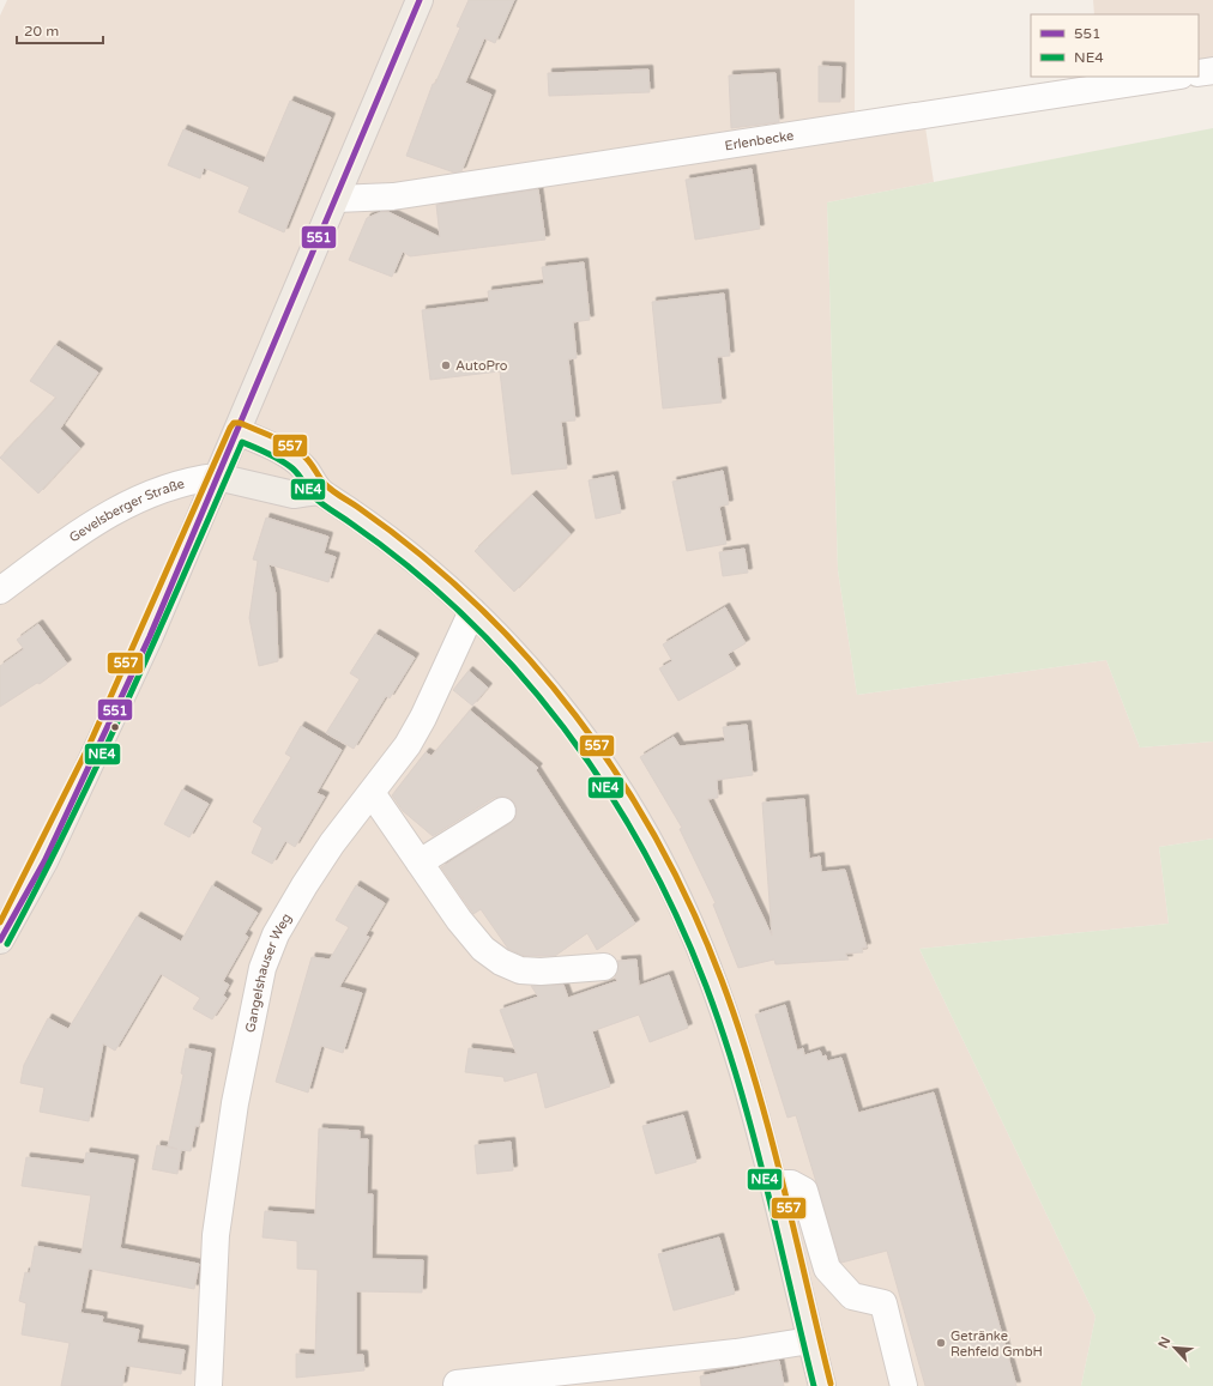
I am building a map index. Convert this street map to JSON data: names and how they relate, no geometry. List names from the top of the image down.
{
  "streets": {
    "street": ["Erlenbecke", "Gevelsberger Straße", "Gangelshauser Weg"]
  },
  "places": ["AutoPro", "Getränke Rehfeld GmbH"],
  "lines": ["transit line 551", "transit line 557", "transit line NE4"],
  "legend": ["551", "NE4"],
  "scale_bar": "20 m",
  "north": "top left"
}
